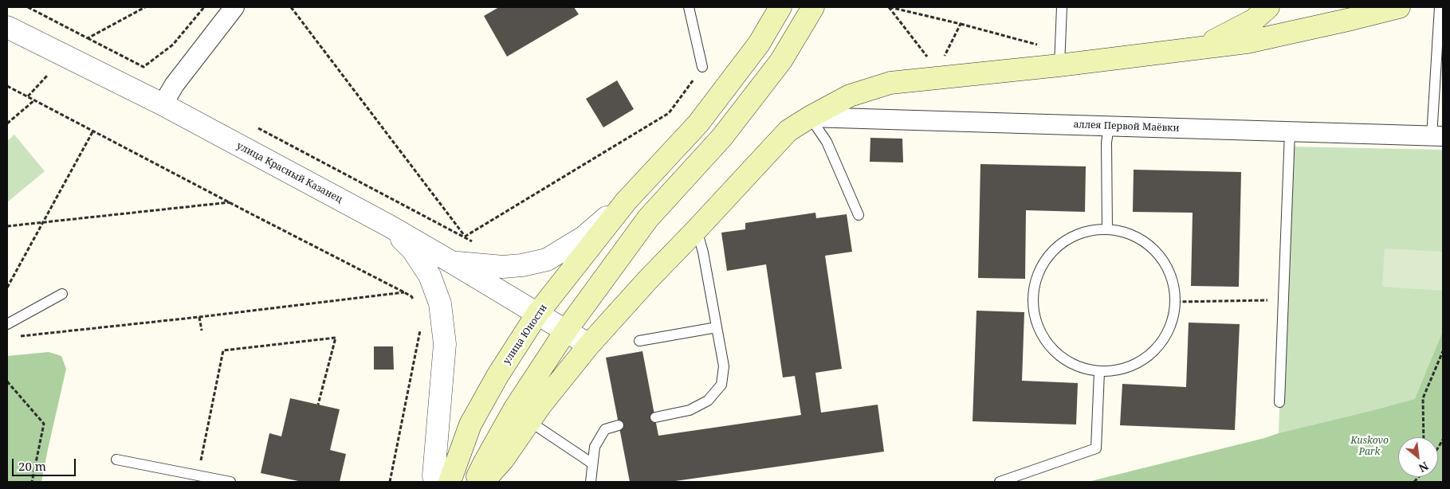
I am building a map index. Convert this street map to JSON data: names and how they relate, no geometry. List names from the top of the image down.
{
  "streets": {
    "main road": ["улица Юности"],
    "street": ["аллея Первой Маёвки", "улица Красный Казанец"]
  },
  "crossings": [
    ["улица Красный Казанец", "улица Юности"]
  ],
  "parks": ["Kuskovo Park"],
  "scale_bar": "20 m",
  "north": "bottom right"
}
